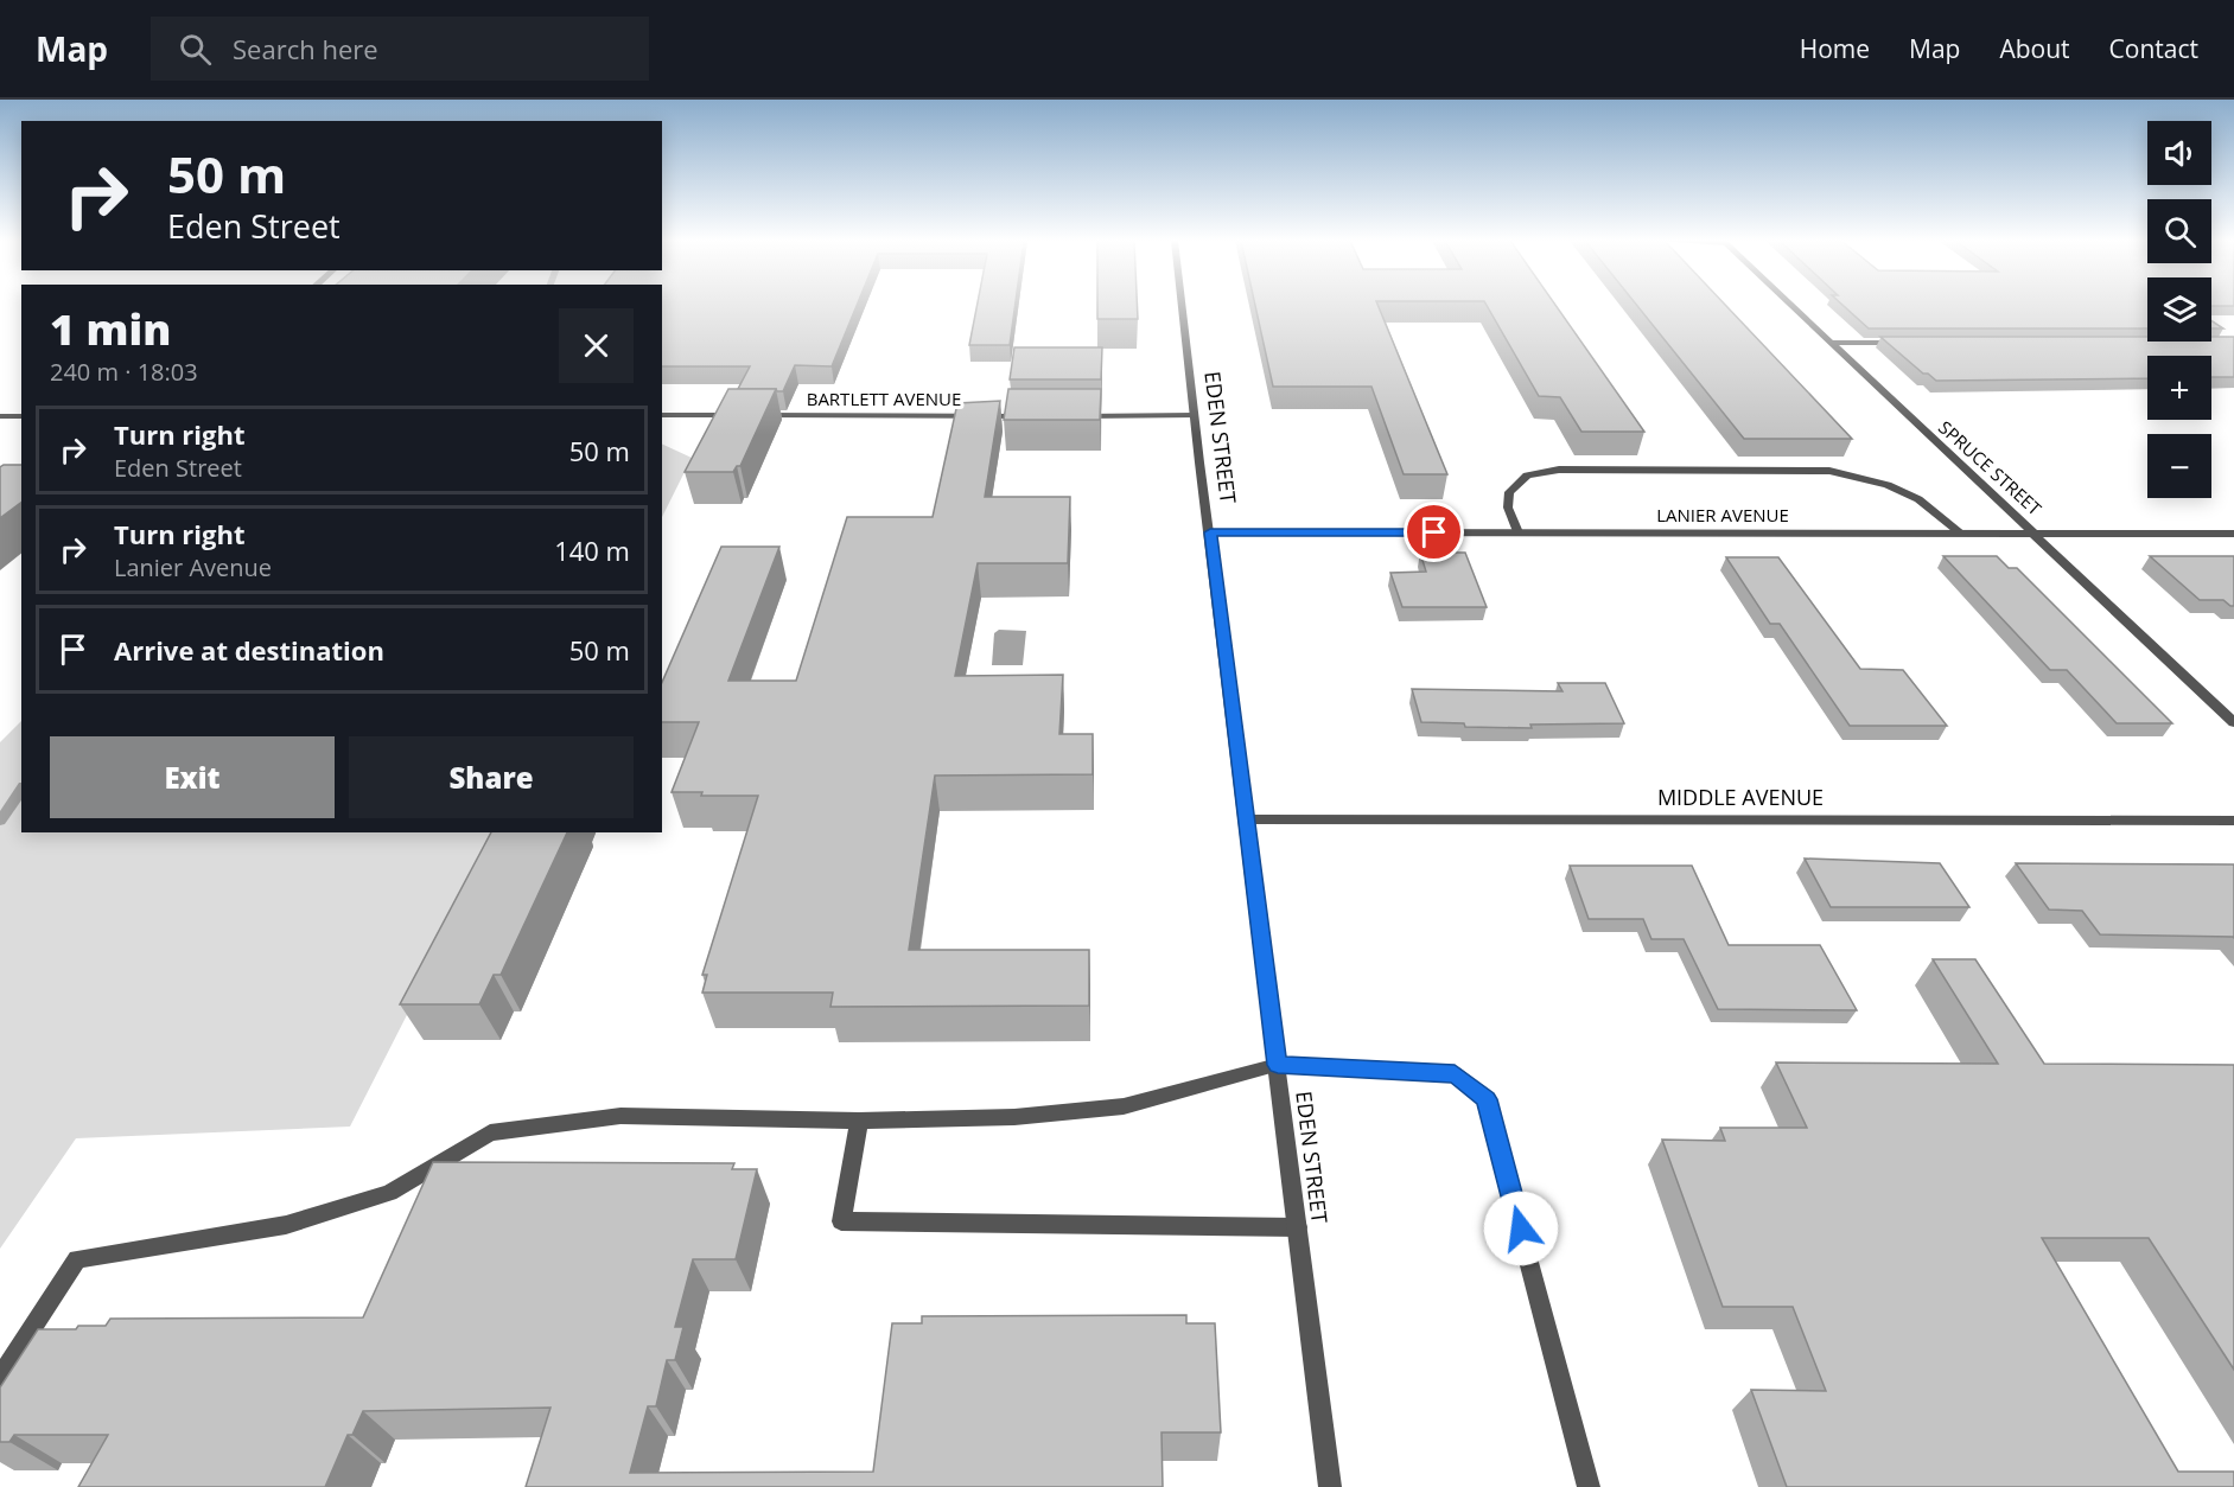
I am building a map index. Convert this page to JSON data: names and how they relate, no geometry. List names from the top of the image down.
{
  "streets": {
    "street": [
      "BARTLETT AVENUE",
      "EDEN STREET",
      "SPRUCE STREET",
      "LANIER AVENUE",
      "MIDDLE AVENUE"
    ]
  },
  "crossings": [
    ["EDEN STREET", "LANIER AVENUE"],
    ["EDEN STREET", "MIDDLE AVENUE"],
    ["SPRUCE STREET", "LANIER AVENUE"]
  ],
  "page": {
    "header": "Map",
    "search": "Search here",
    "nav": [
      "Home",
      "Map",
      "About",
      "Contact"
    ],
    "map_buttons": ["+", "−"],
    "turn": ["50 m", "Eden Street"],
    "heading": ["1 min", "240 m · 18:03"],
    "list": [
      {
        "name": "Turn right",
        "note": "Eden Street",
        "value": "50 m"
      },
      {
        "name": "Turn right",
        "note": "Lanier Avenue",
        "value": "140 m"
      },
      {
        "name": "Arrive at destination",
        "value": "50 m"
      }
    ],
    "buttons": ["Exit", "Share"]
  }
}
